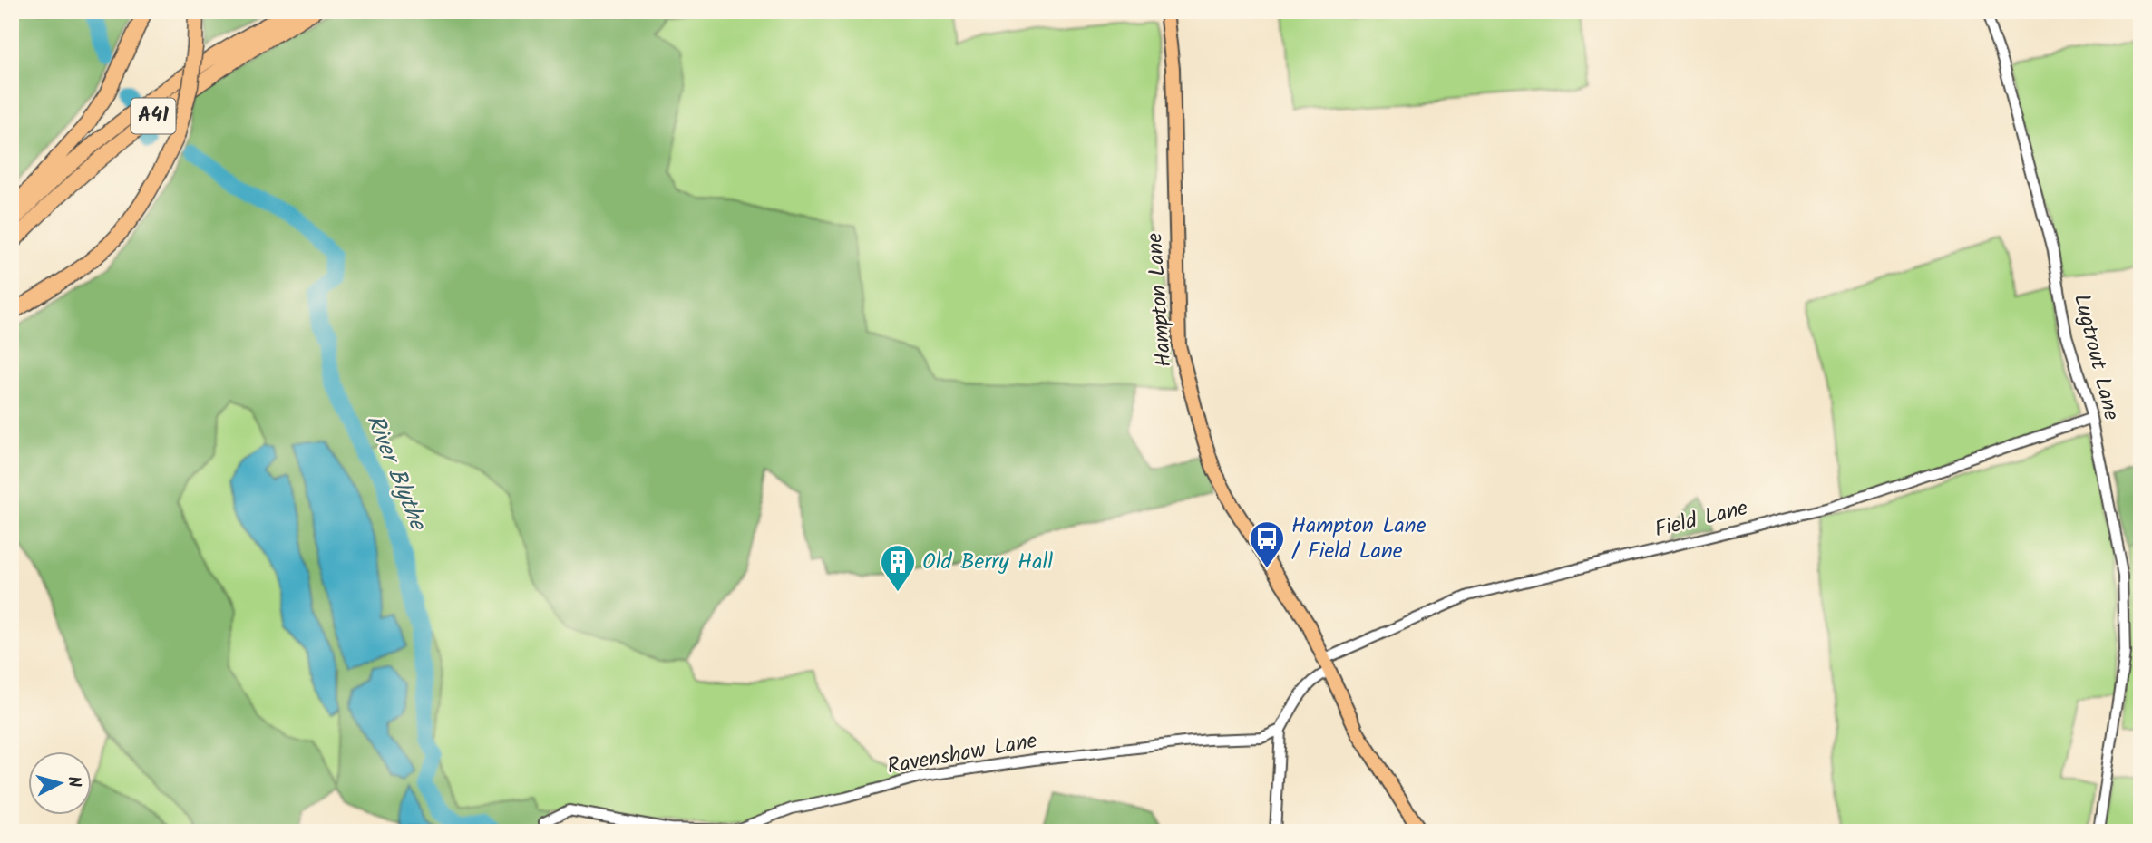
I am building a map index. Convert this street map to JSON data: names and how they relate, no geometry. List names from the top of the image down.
{
  "streets": {
    "highway": ["A41"],
    "main road": ["Hampton Lane"],
    "street": ["Lugtrout Lane", "Field Lane", "Ravenshaw Lane"]
  },
  "crossings": [
    ["Hampton Lane", "Field Lane"],
    ["Lugtrout Lane", "Field Lane"]
  ],
  "water": ["River Blythe"],
  "places": {
    "bus stop": ["Hampton Lane / Field Lane"],
    "building": ["Old Berry Hall"]
  },
  "north": "right"
}
